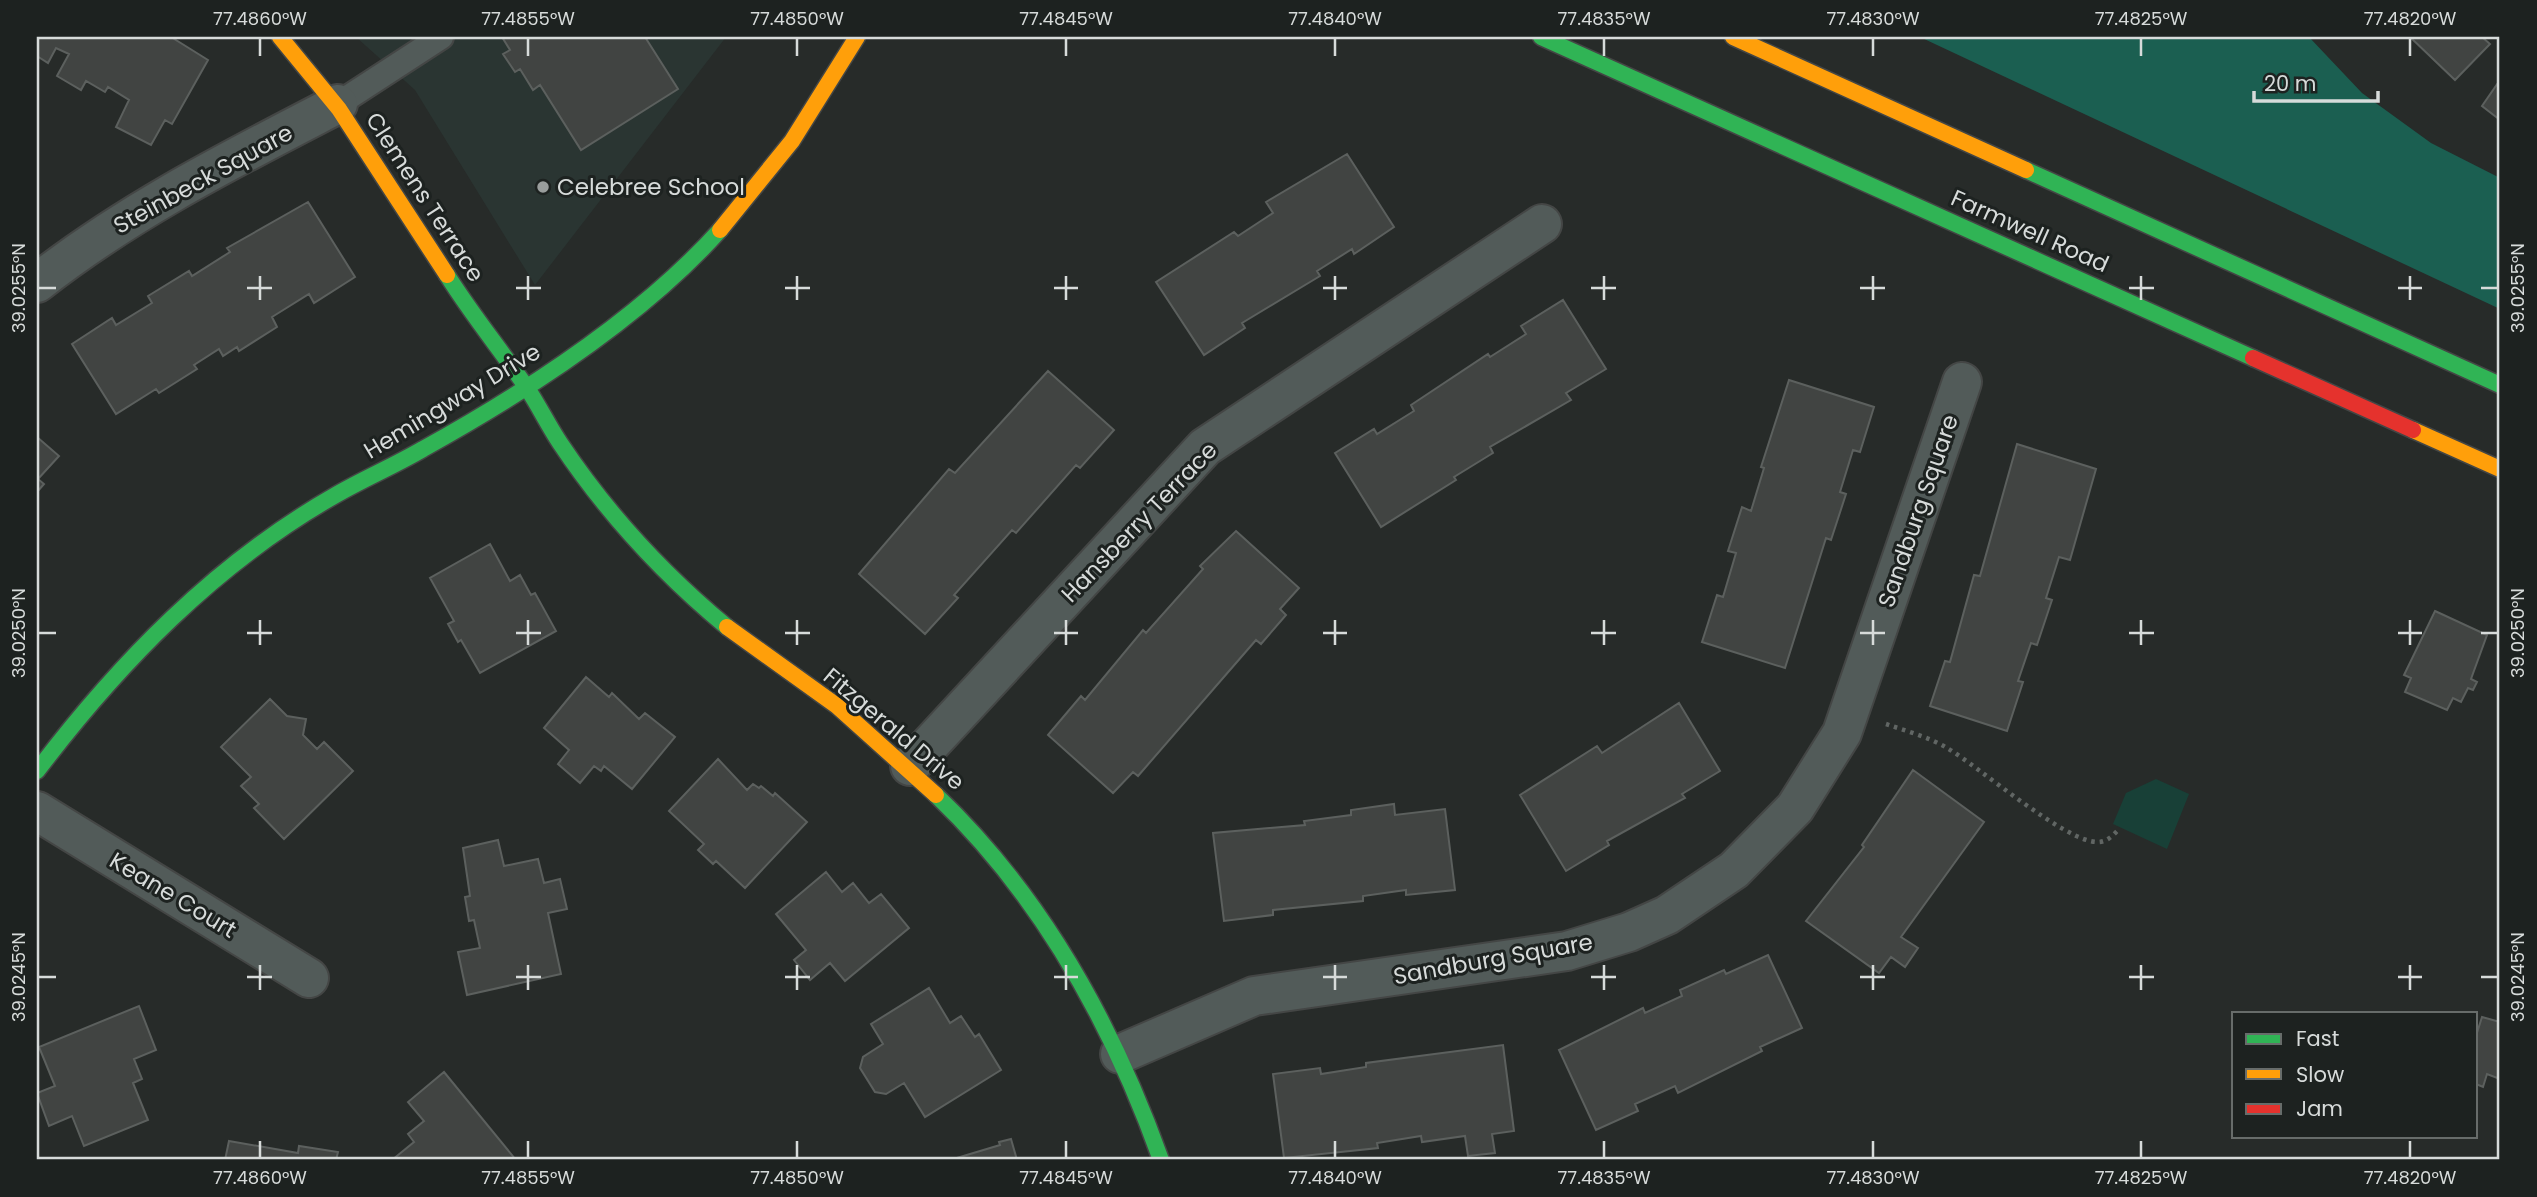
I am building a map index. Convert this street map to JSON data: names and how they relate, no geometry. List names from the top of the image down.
{
  "streets": {
    "street": [
      "Steinbeck Square",
      "Clemens Terrace",
      "Farmwell Road",
      "Hemingway Drive",
      "Sandburg Square",
      "Hansberry Terrace",
      "Fitzgerald Drive",
      "Keane Court"
    ]
  },
  "crossings": [
    ["Steinbeck Square", "Clemens Terrace"],
    ["Clemens Terrace", "Hemingway Drive"],
    ["Clemens Terrace", "Fitzgerald Drive"],
    ["Hemingway Drive", "Fitzgerald Drive"],
    ["Sandburg Square", "Fitzgerald Drive"],
    ["Hansberry Terrace", "Fitzgerald Drive"]
  ],
  "places": ["Celebree School"],
  "legend": ["Fast", "Slow", "Jam"],
  "scale_bar": "20 m",
  "coordinates": [
    "77.4860°W",
    "77.4855°W",
    "77.4850°W",
    "77.4845°W",
    "77.4840°W",
    "77.4835°W",
    "77.4830°W",
    "77.4825°W",
    "77.4820°W",
    "39.0255°N",
    "39.0250°N",
    "39.0245°N"
  ]
}
